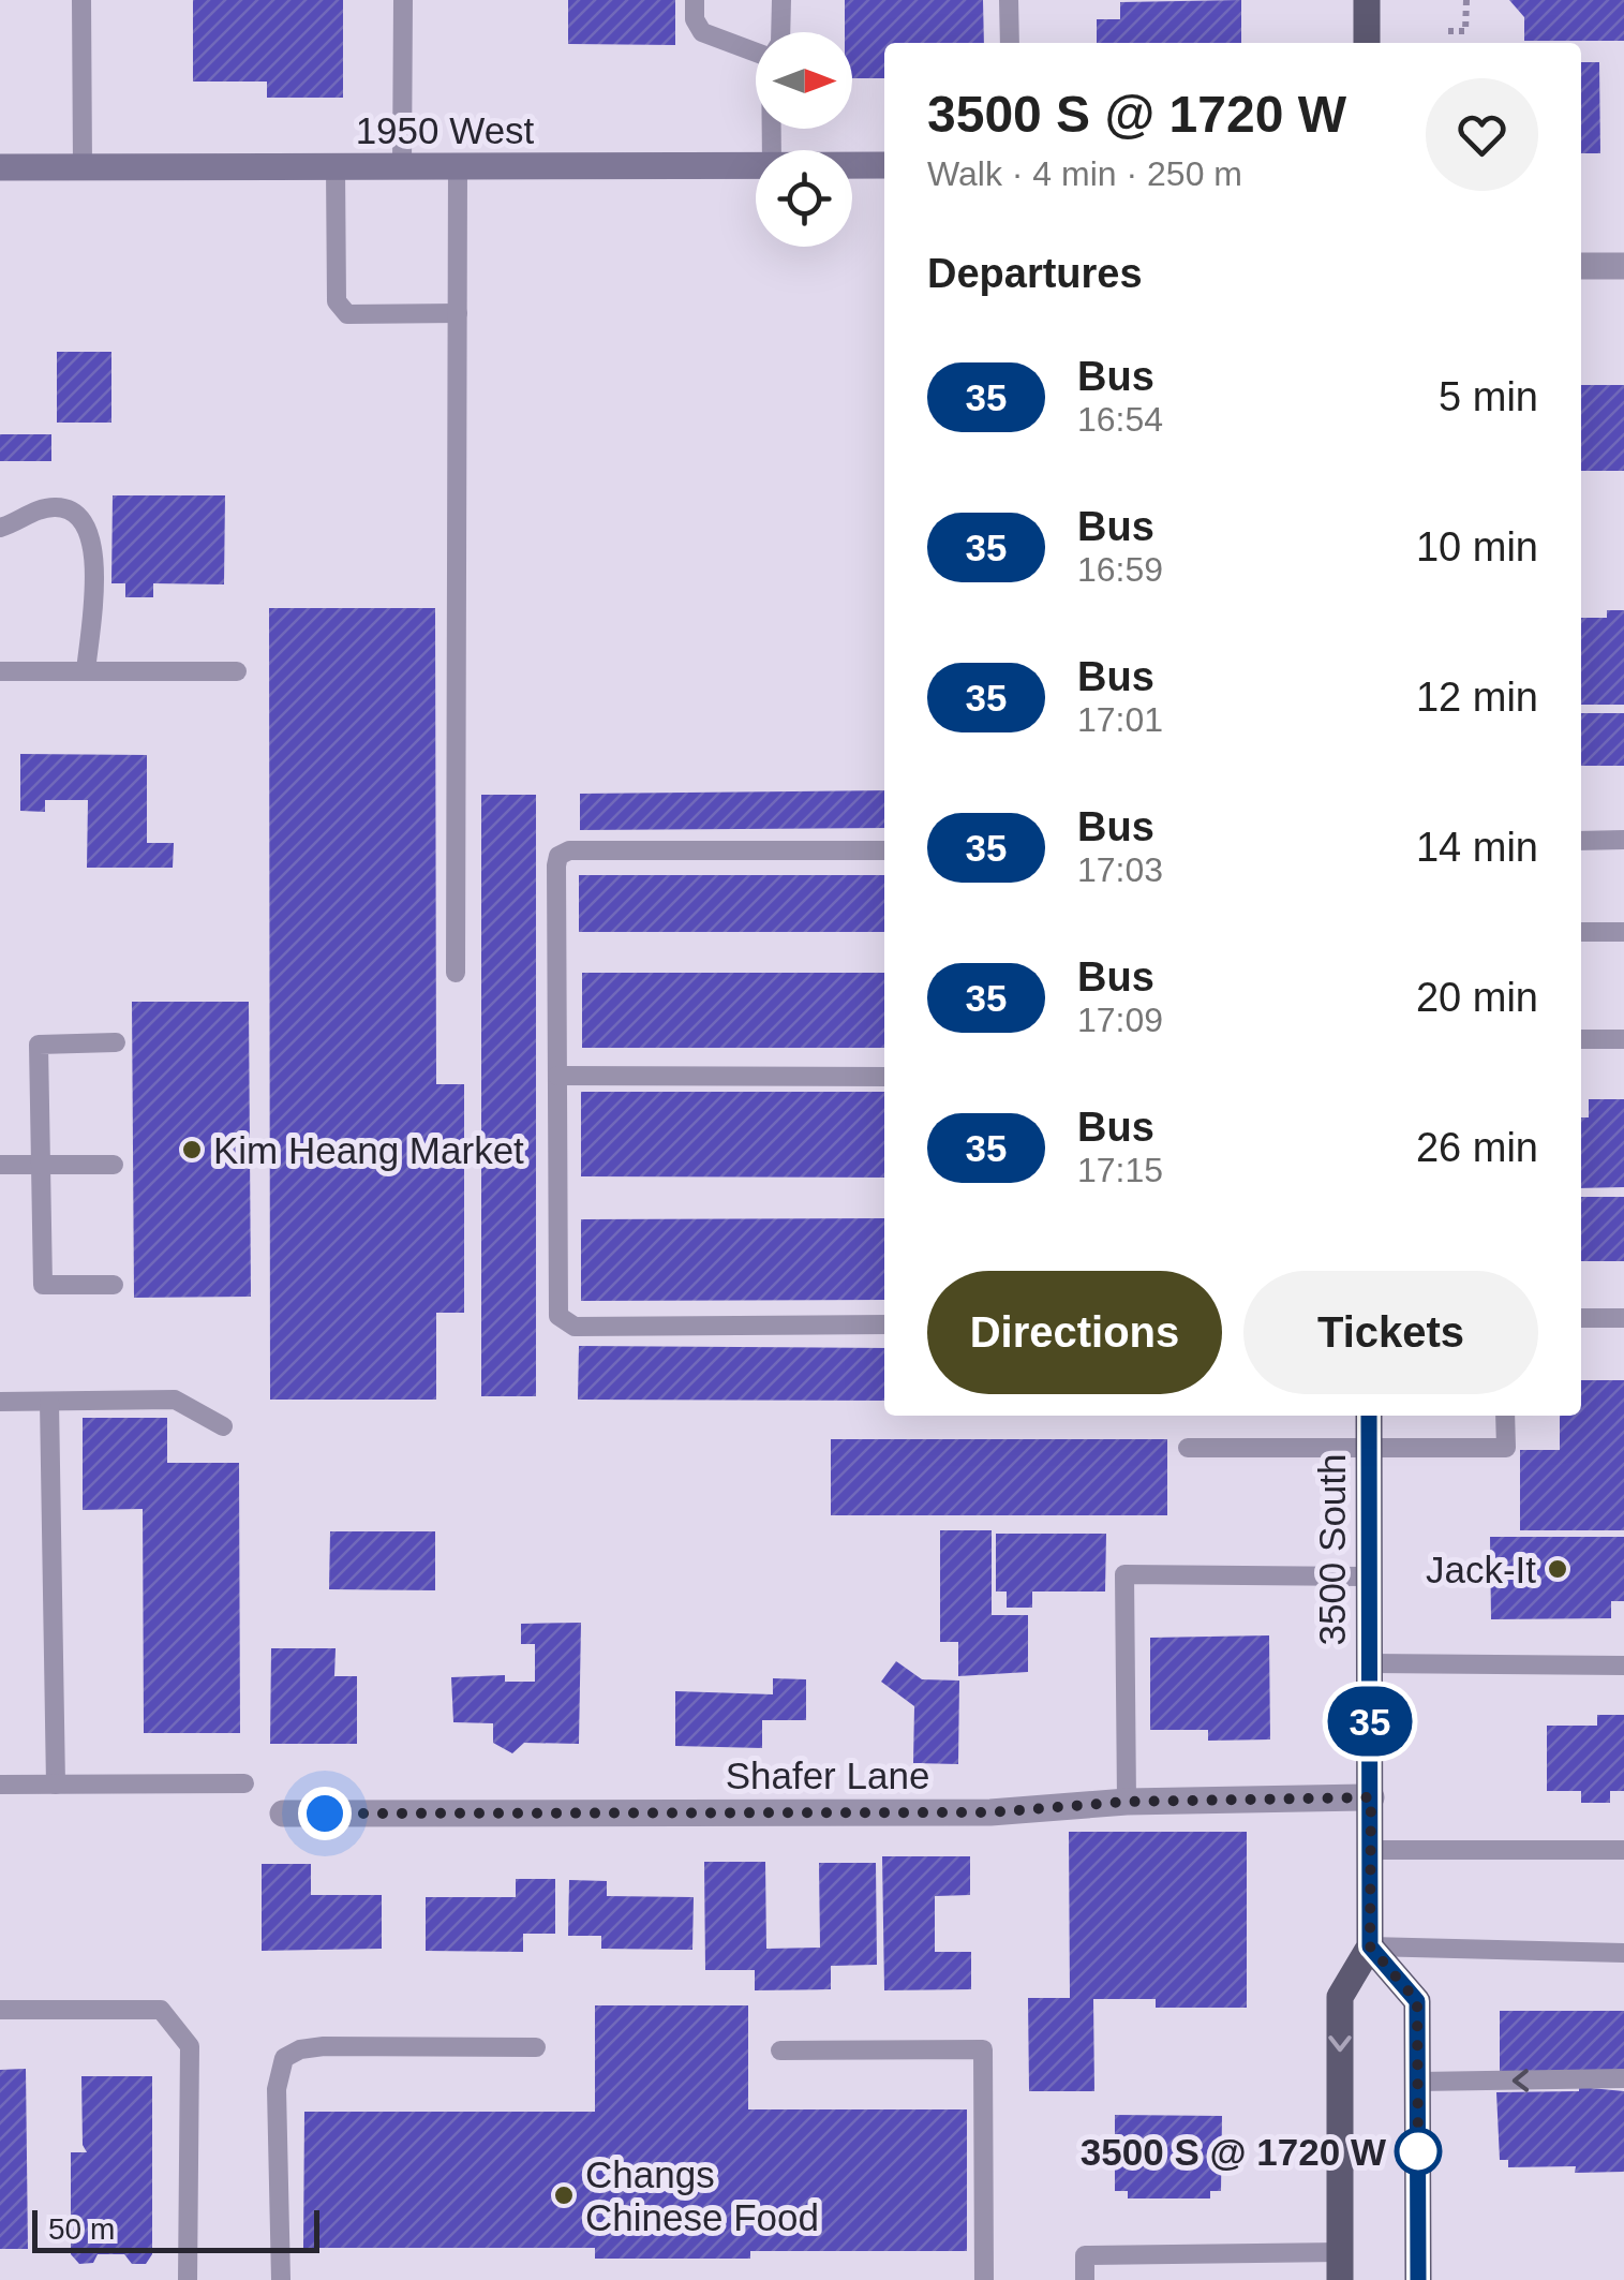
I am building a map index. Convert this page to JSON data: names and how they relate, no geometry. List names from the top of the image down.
{
  "streets": {
    "main road": ["3500 South"],
    "street": ["1950 West", "Shafer Lane"]
  },
  "crossings": [
    ["3500 South", "Shafer Lane"]
  ],
  "places": [
    "Kim Heang Market",
    "Jack-It",
    "3500 S @ 1720 W",
    "Changs Chinese Food"
  ],
  "lines": ["bus line 35"],
  "scale_bar": "50 m",
  "north": "right",
  "page": {
    "on_map": "35",
    "heading": [
      ["3500 S @ 1720 W", "Walk · 4 min · 250 m"],
      "Departures"
    ],
    "list": [
      {
        "mark": "35",
        "name": "Bus",
        "note": "16:54",
        "value": "5 min"
      },
      {
        "mark": "35",
        "name": "Bus",
        "note": "16:59",
        "value": "10 min"
      },
      {
        "mark": "35",
        "name": "Bus",
        "note": "17:01",
        "value": "12 min"
      },
      {
        "mark": "35",
        "name": "Bus",
        "note": "17:03",
        "value": "14 min"
      },
      {
        "mark": "35",
        "name": "Bus",
        "note": "17:09",
        "value": "20 min"
      },
      {
        "mark": "35",
        "name": "Bus",
        "note": "17:15",
        "value": "26 min"
      }
    ],
    "buttons": ["Directions", "Tickets"],
    "scale": "50 m"
  }
}
